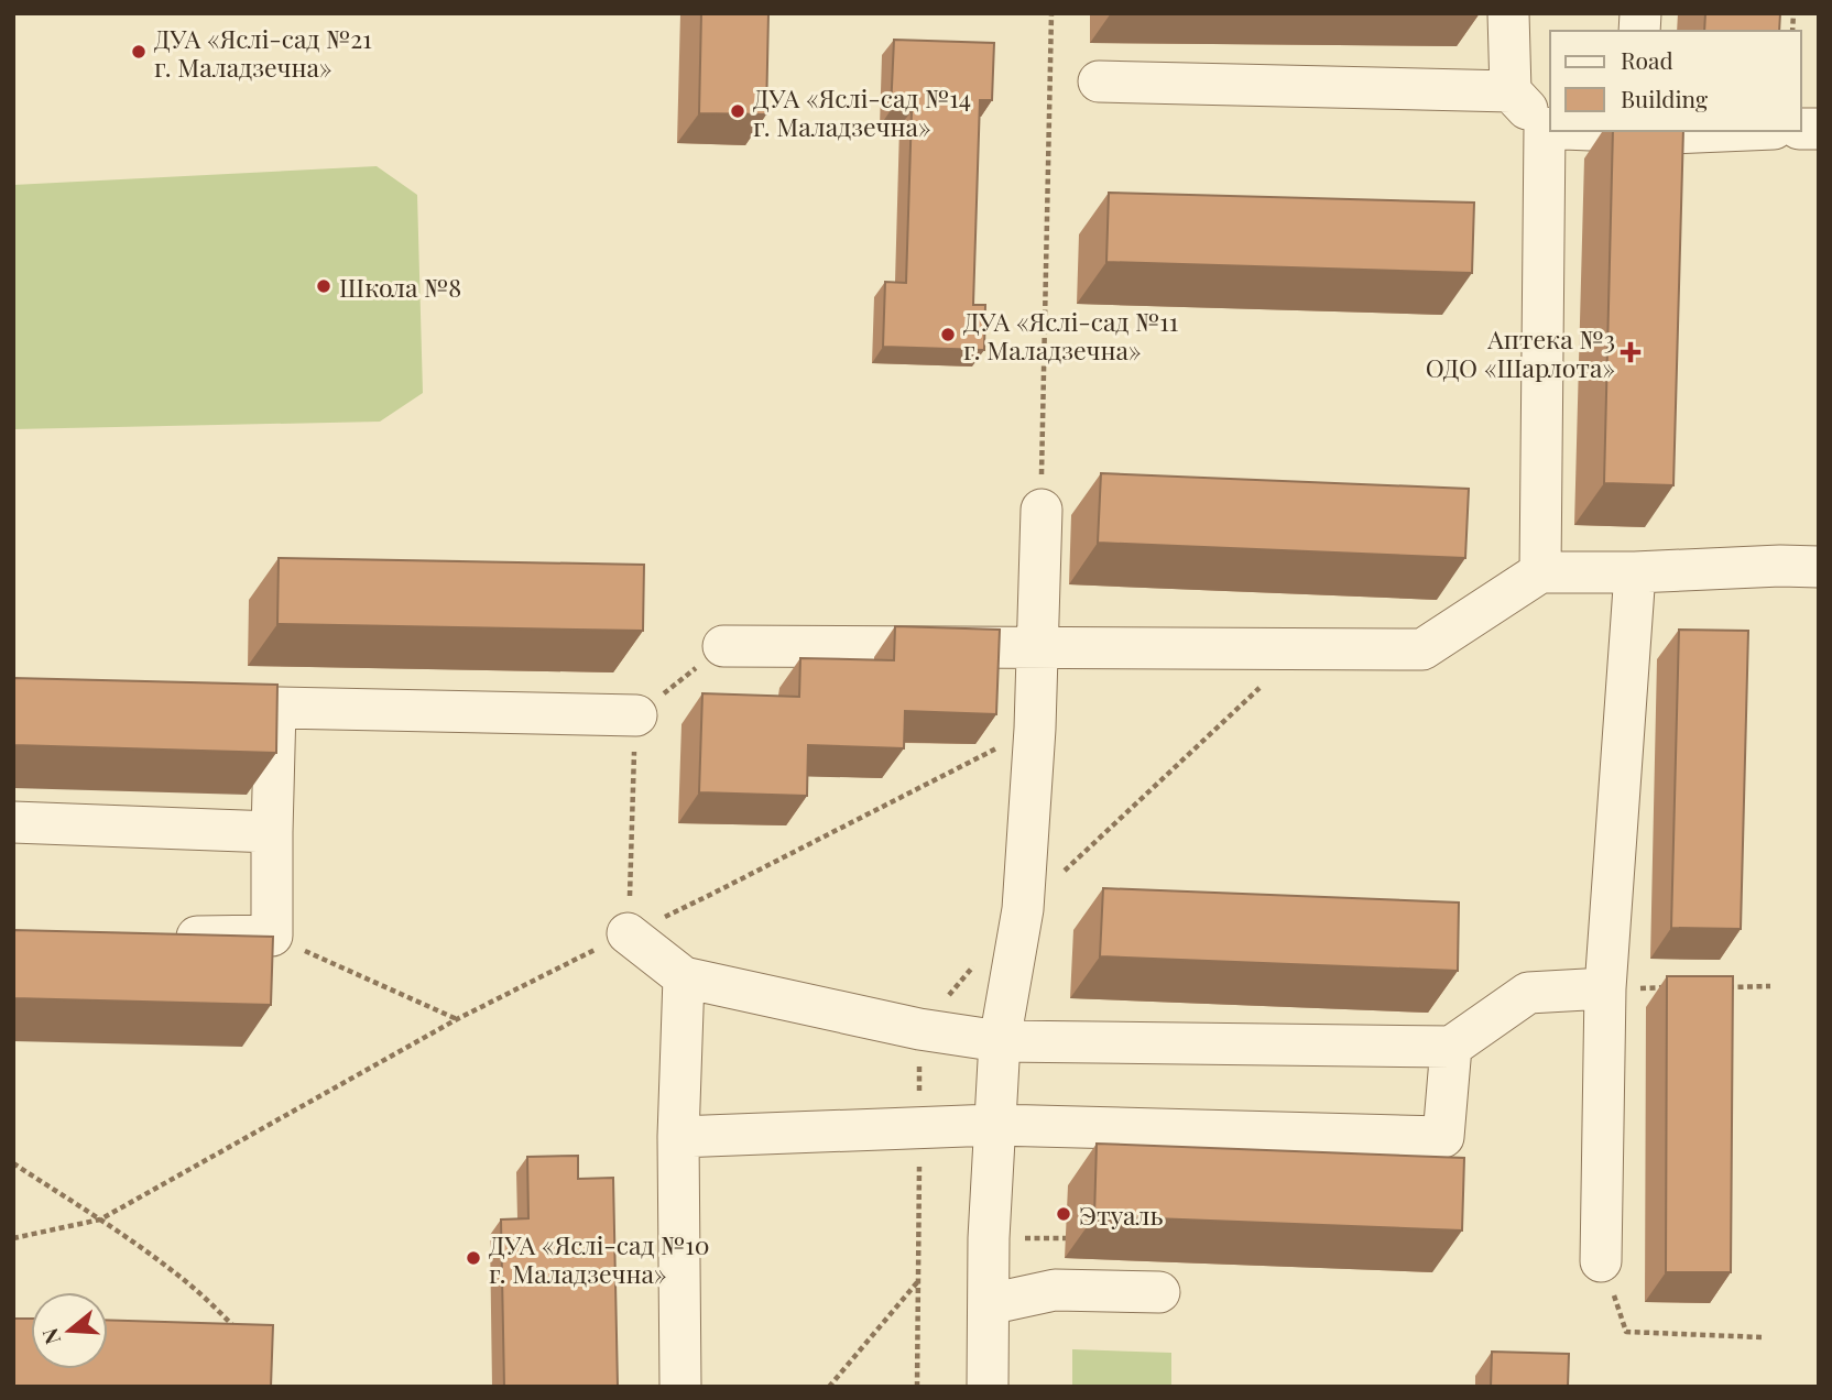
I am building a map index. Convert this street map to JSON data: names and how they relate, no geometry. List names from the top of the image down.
{
  "places": {
    "other": [
      "ДУА «Яслі-сад №21 г. Маладзечна»",
      "ДУА «Яслі-сад №14 г. Маладзечна»",
      "Школа №8",
      "ДУА «Яслі-сад №11 г. Маладзечна»",
      "Этуаль",
      "ДУА «Яслі-сад №10 г. Маладзечна»"
    ],
    "health": ["Аптека №3 ОДО «Шарлота»"]
  },
  "legend": ["Road", "Building"],
  "north": "left"
}
